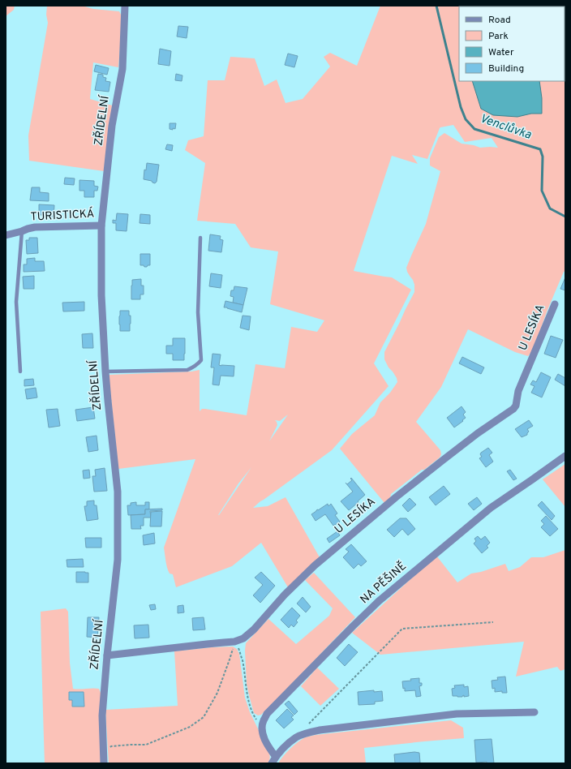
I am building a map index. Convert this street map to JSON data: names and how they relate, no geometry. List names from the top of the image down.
{
  "streets": {
    "street": [
      "ZŘÍDELNÍ",
      "TURISTICKÁ",
      "U LESÍKA",
      "NA PĚŠINĚ"
    ]
  },
  "crossings": [
    ["ZŘÍDELNÍ", "TURISTICKÁ"],
    ["ZŘÍDELNÍ", "U LESÍKA"]
  ],
  "water": ["Venclůvka"],
  "legend": [
    "Road",
    "Park",
    "Water",
    "Building"
  ]
}
